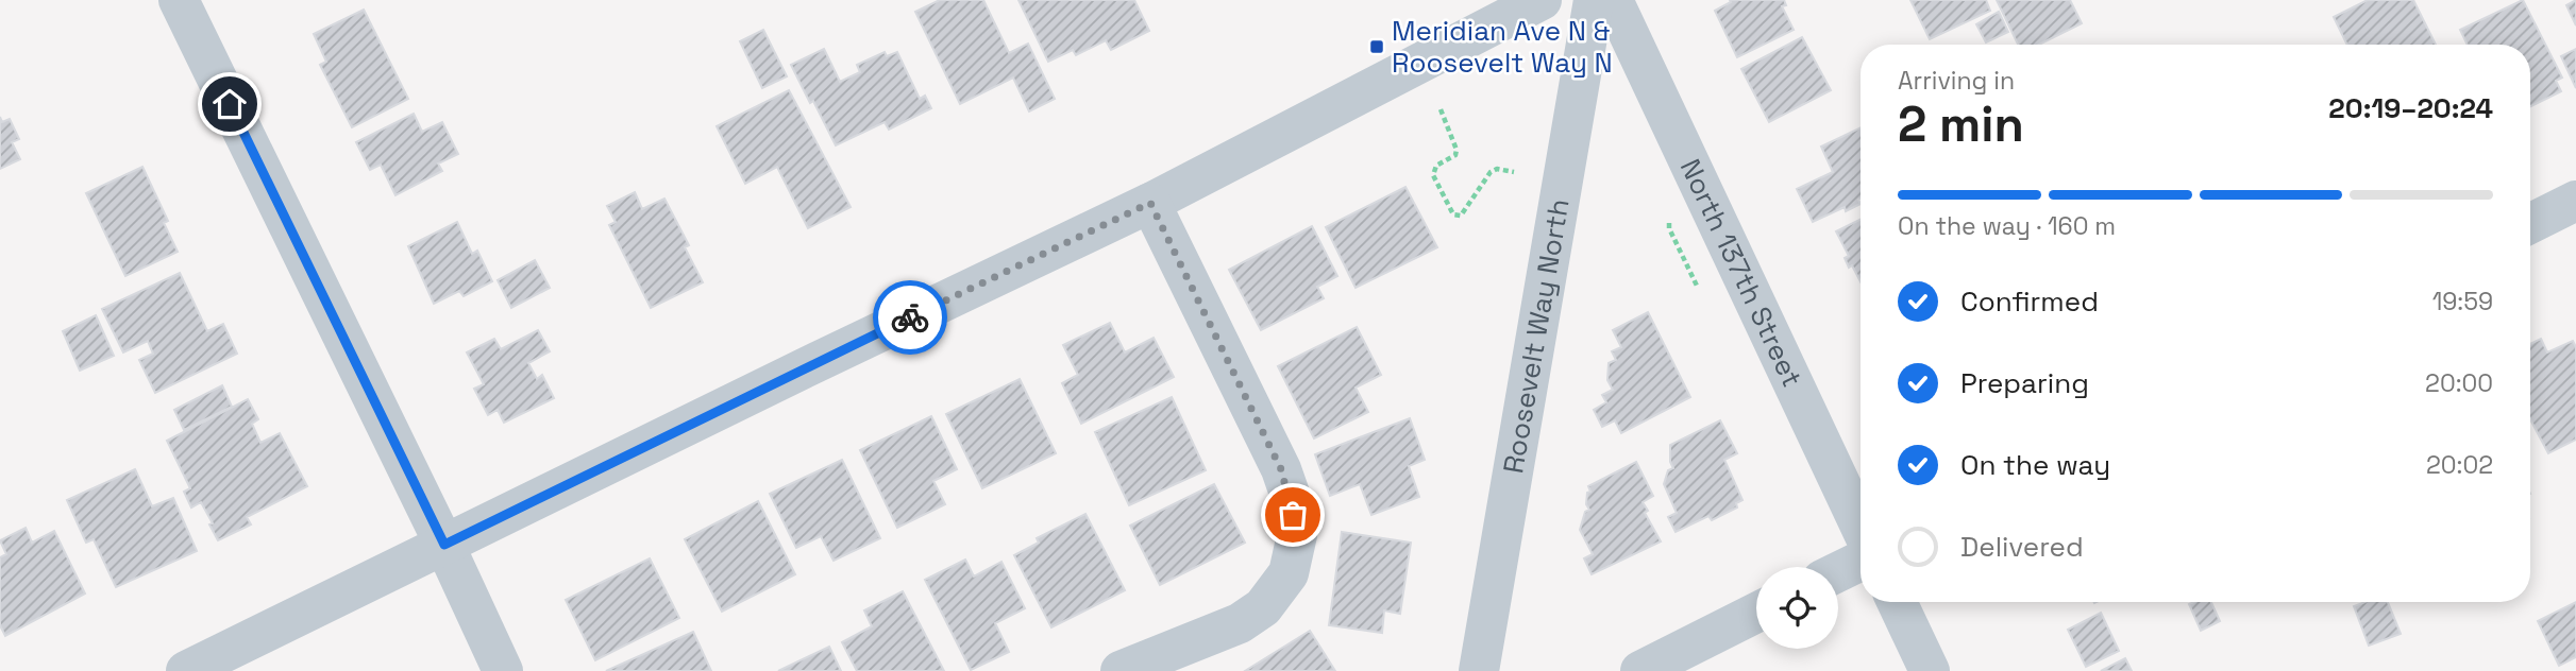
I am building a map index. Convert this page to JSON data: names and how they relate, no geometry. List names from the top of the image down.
{
  "streets": {
    "street": ["North 137th Street", "Roosevelt Way North"]
  },
  "places": {
    "transit": ["Meridian Ave N & Roosevelt Way N"]
  },
  "page": {
    "heading": ["2 min", "Arriving in", "20:19–20:24"],
    "bar": "On the way · 160 m",
    "list": [
      ["Confirmed", "19:59"],
      ["Preparing", "20:00"],
      ["On the way", "20:02"],
      "Delivered"
    ]
  }
}
